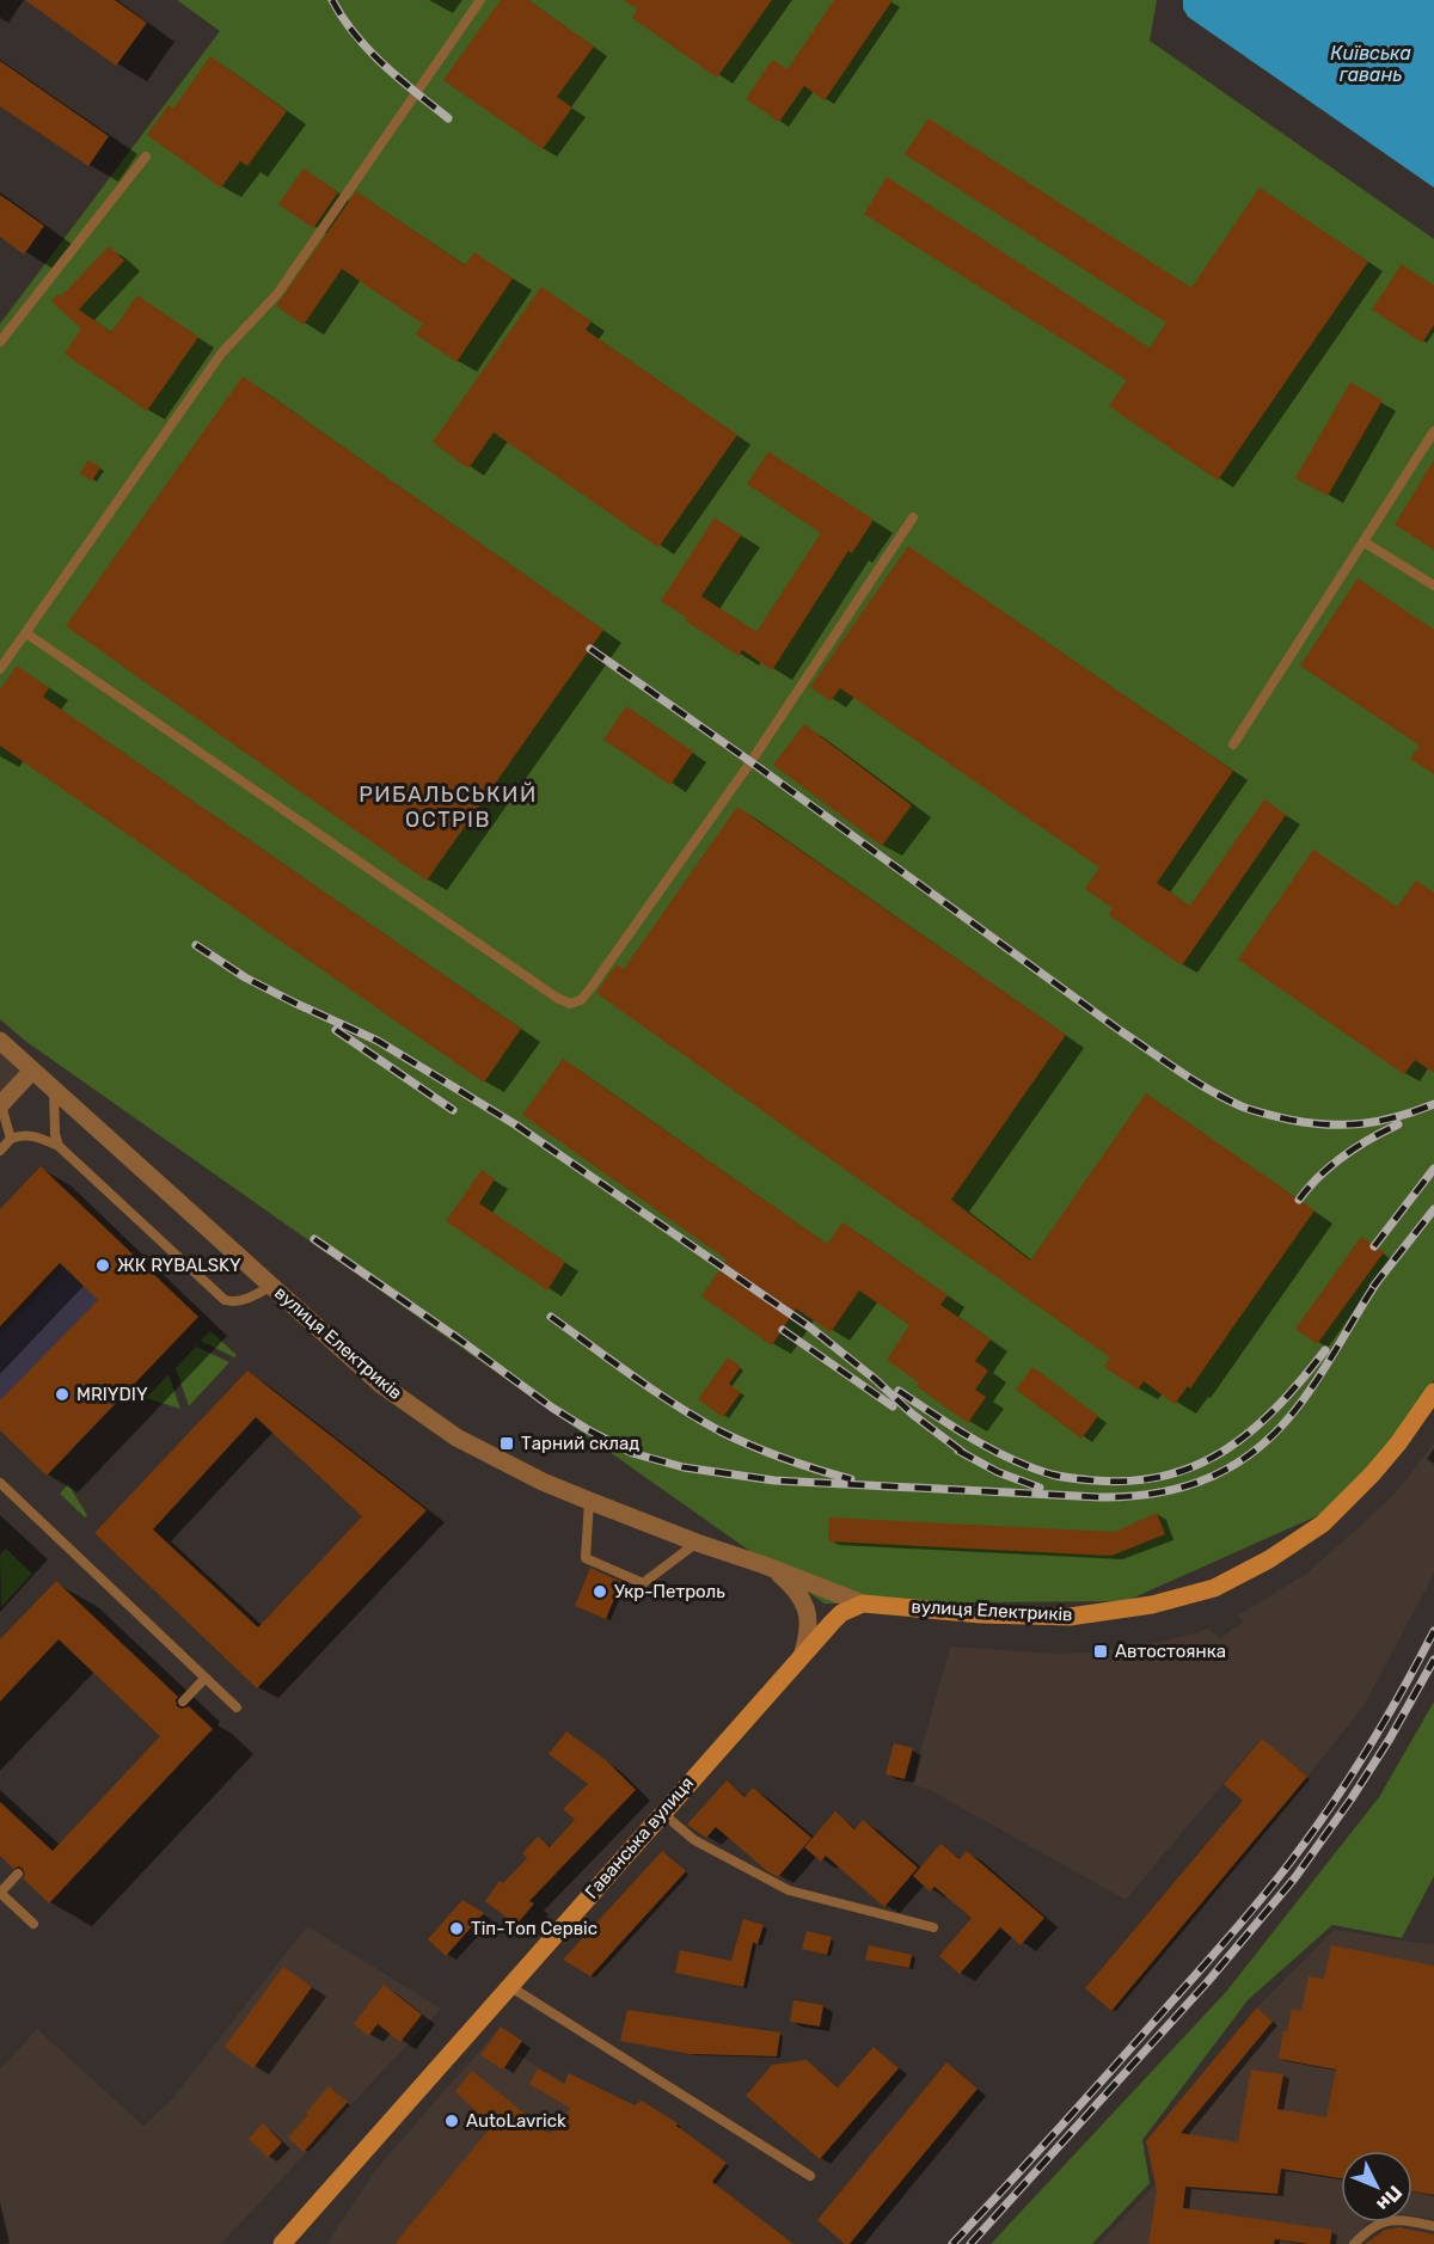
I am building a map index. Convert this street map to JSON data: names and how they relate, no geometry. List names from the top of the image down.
{
  "streets": {
    "street": ["вулиця Електриків", "Гаванська вулиця"]
  },
  "crossings": [
    ["вулиця Електриків", "Гаванська вулиця"]
  ],
  "districts": ["РИБАЛЬСЬКИЙ ОСТРІВ"],
  "water": ["Київська гавань"],
  "places": {
    "other": [
      "ЖК RYBALSKY",
      "MRIYDIY",
      "Укр-Петроль",
      "Тіп-Топ Сервіс",
      "AutoLavrick"
    ],
    "transit": ["Тарний склад", "Автостоянка"]
  },
  "north": "bottom right"
}
